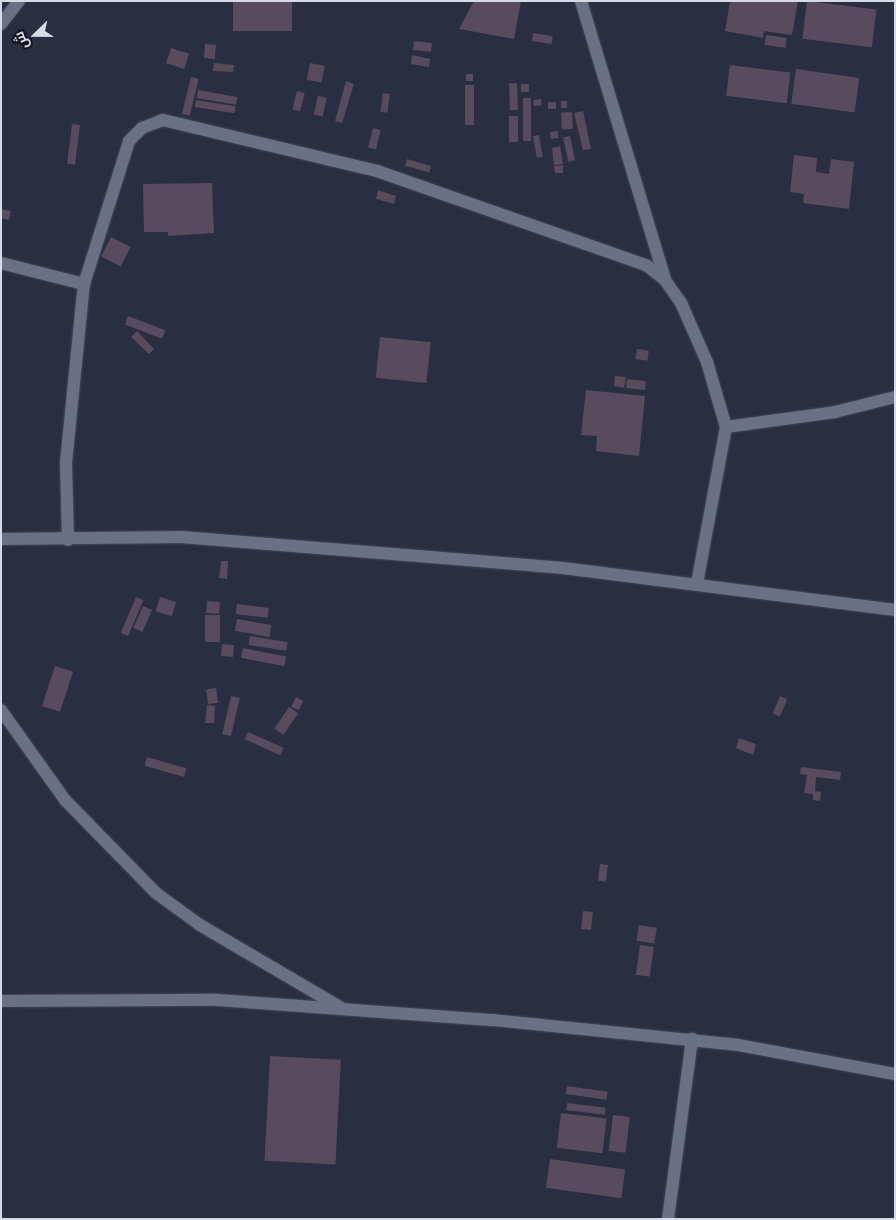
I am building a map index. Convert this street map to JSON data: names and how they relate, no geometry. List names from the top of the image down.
{
  "north": "left"
}
